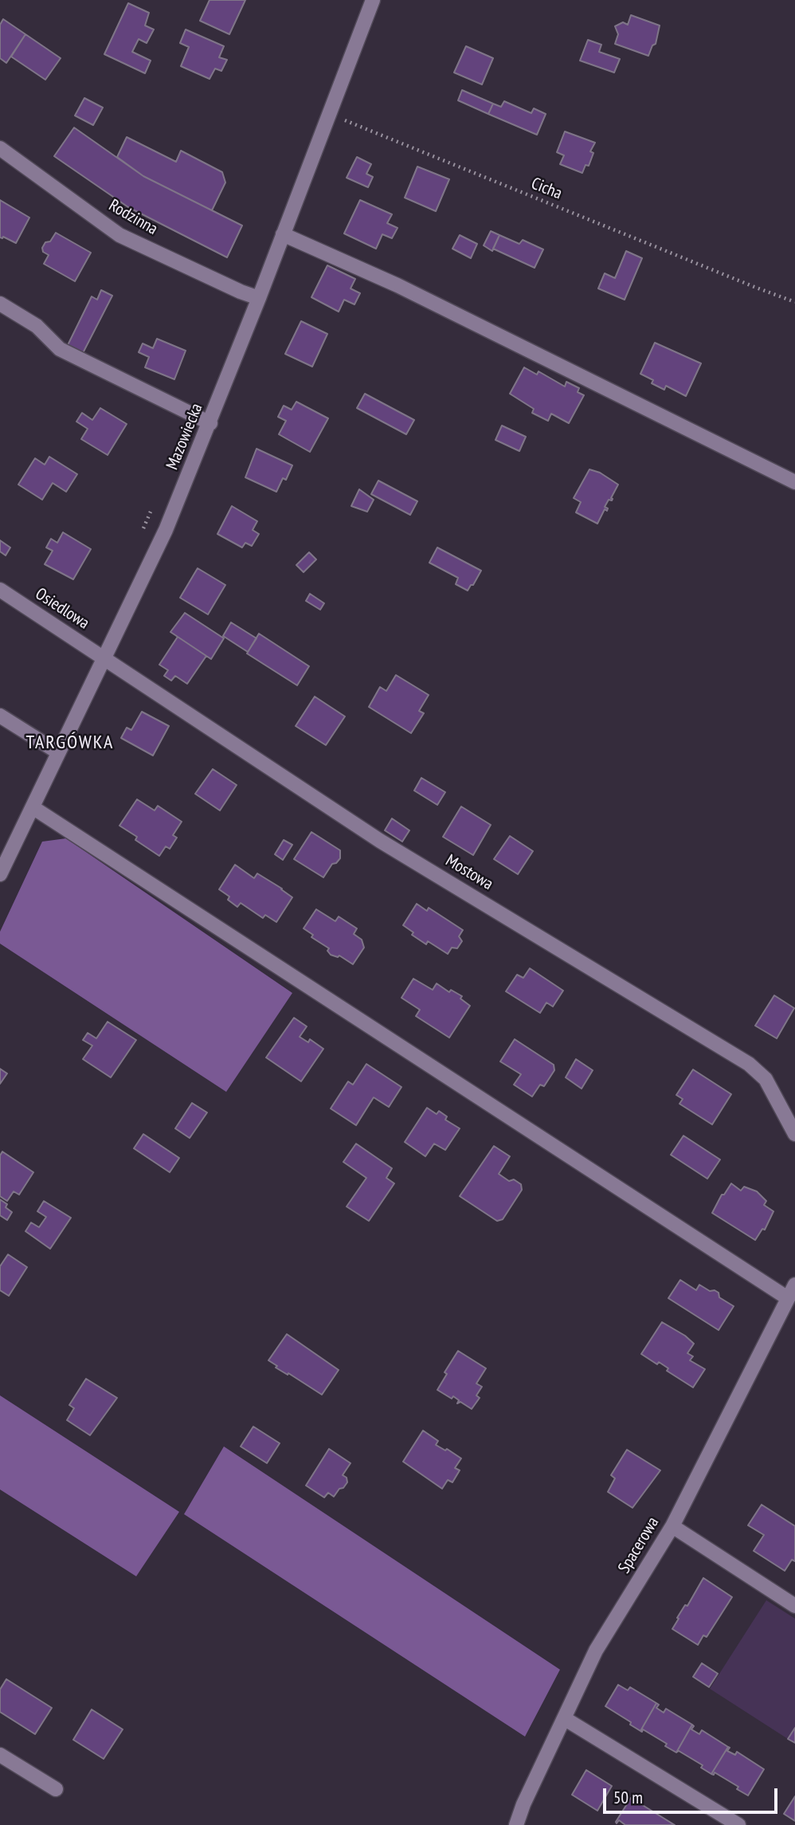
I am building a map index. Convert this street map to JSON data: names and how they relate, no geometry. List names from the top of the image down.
{
  "streets": {
    "street": [
      "Rodzinna",
      "Mazowiecka",
      "Osiedlowa",
      "Mostowa",
      "Spacerowa"
    ],
    "path": ["Cicha"]
  },
  "crossings": [
    ["Cicha", "Mazowiecka"],
    ["Rodzinna", "Mazowiecka"],
    ["Mazowiecka", "Osiedlowa"],
    ["Mazowiecka", "Mostowa"],
    ["Osiedlowa", "Mostowa"]
  ],
  "districts": ["TARGÓWKA"],
  "scale_bar": "50 m"
}
